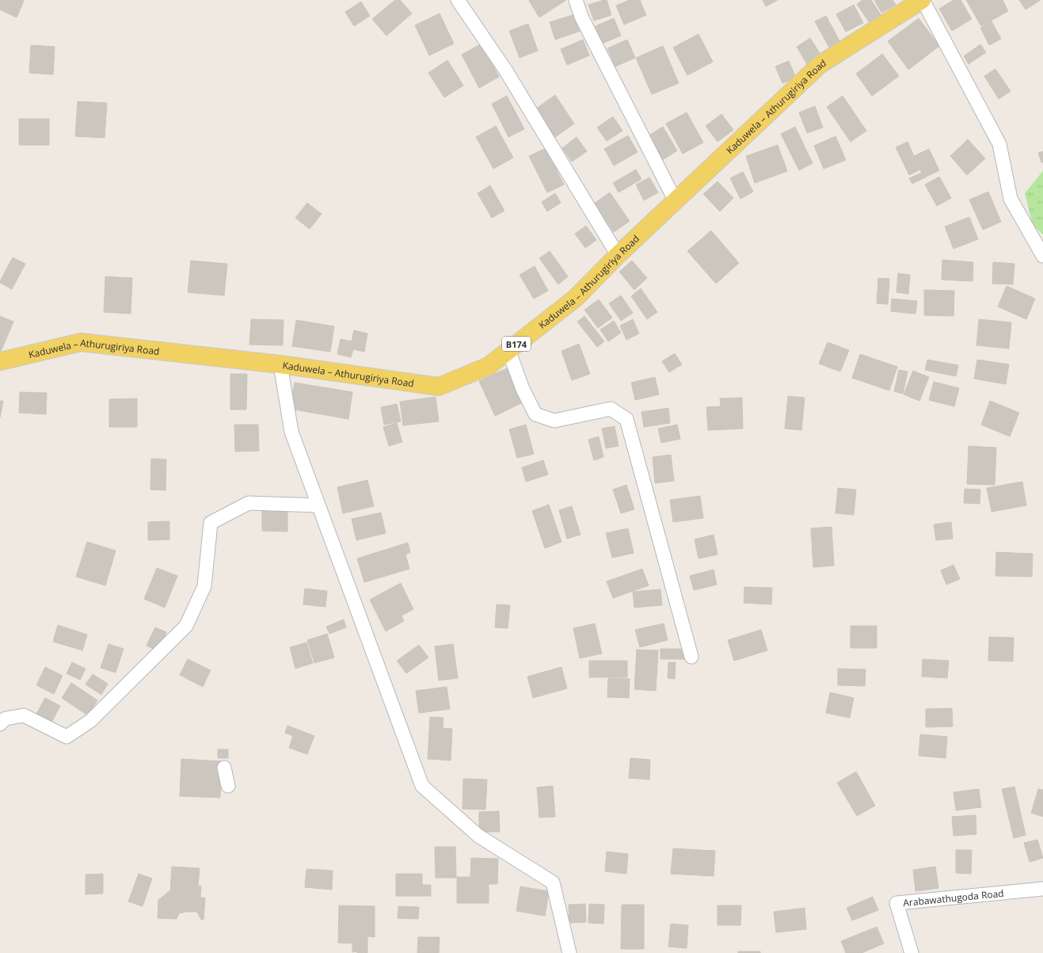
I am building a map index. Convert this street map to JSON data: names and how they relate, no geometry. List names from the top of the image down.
{
  "streets": {
    "main road": ["Kaduwela – Athurugiriya Road", "B174"],
    "street": ["Arabawathugoda Road"]
  }
}
